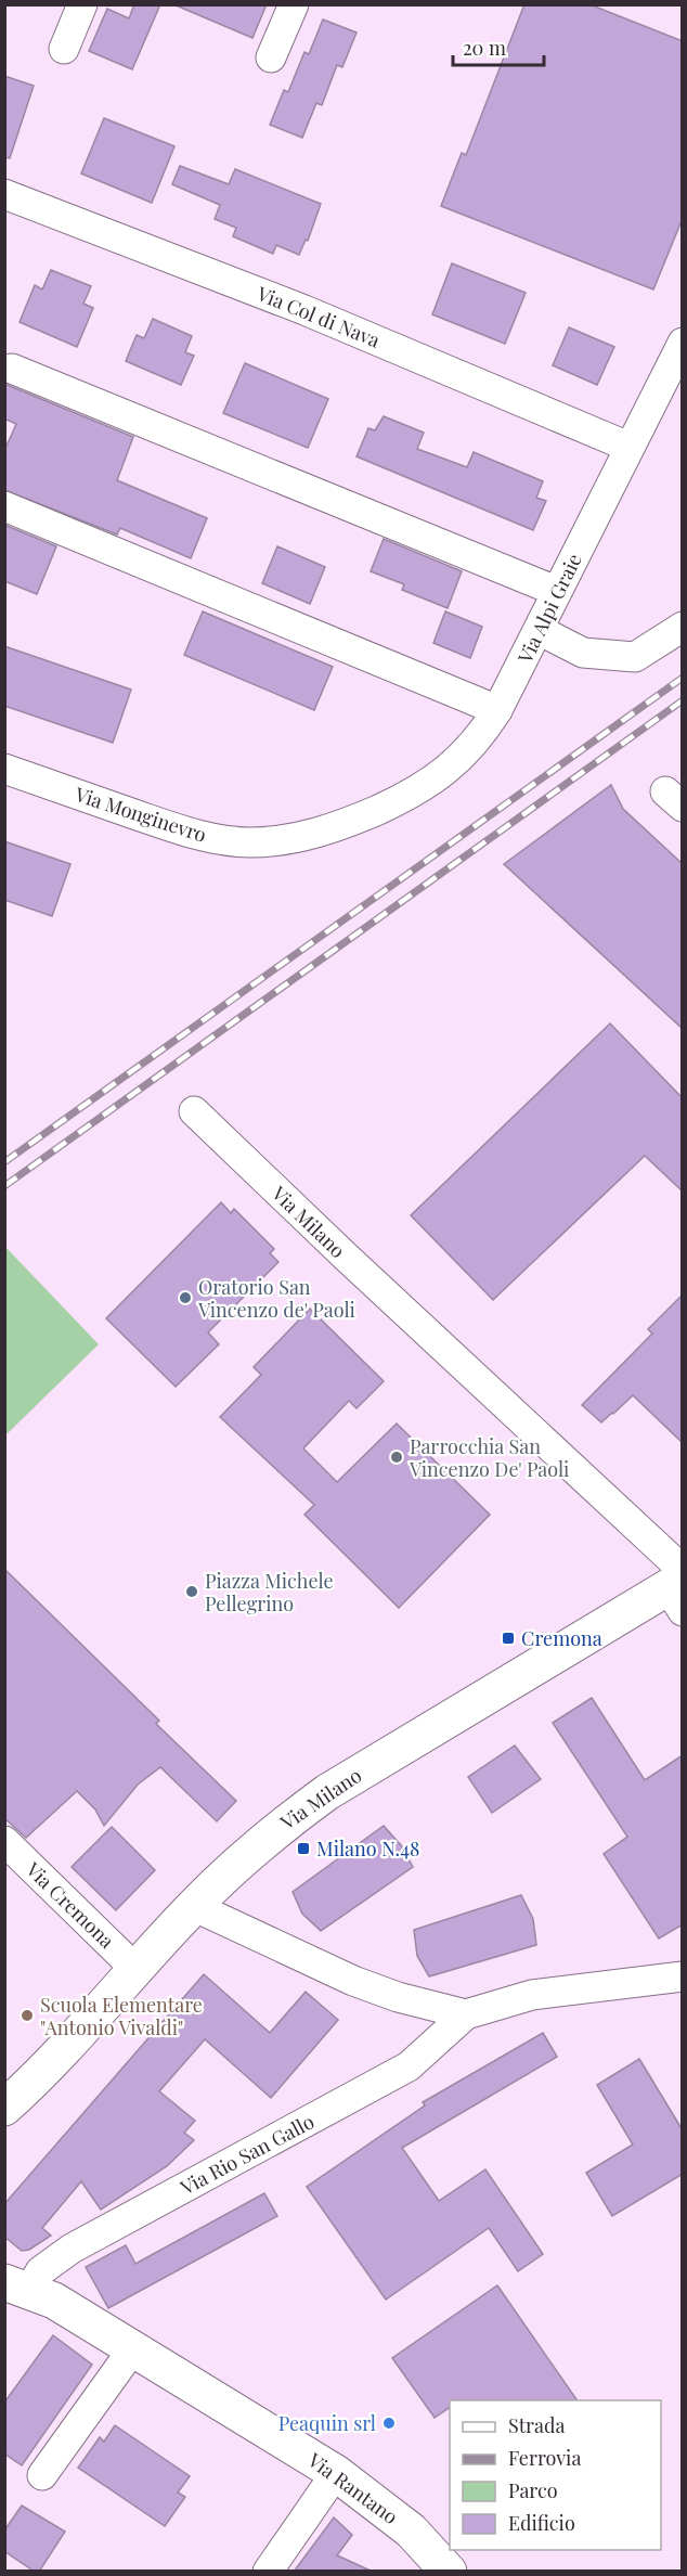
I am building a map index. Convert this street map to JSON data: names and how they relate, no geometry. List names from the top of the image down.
{
  "streets": {
    "street": [
      "Via Col di Nava",
      "Via Alpi Graie",
      "Via Monginevro",
      "Via Milano",
      "Via Cremona",
      "Via Rio San Gallo",
      "Via Rantano"
    ]
  },
  "crossings": [
    ["Via Col di Nava", "Via Alpi Graie"],
    ["Via Alpi Graie", "Via Monginevro"],
    ["Via Milano", "Via Cremona"],
    ["Via Rio San Gallo", "Via Rantano"]
  ],
  "places": {
    "other": [
      "Oratorio San Vincenzo de' Paoli",
      "Parrocchia San Vincenzo De' Paoli",
      "Piazza Michele Pellegrino",
      "Scuola Elementare \"Antonio Vivaldi\"",
      "Peaquin srl"
    ],
    "transit": ["Cremona", "Milano N.48"]
  },
  "legend": [
    "Strada",
    "Ferrovia",
    "Parco",
    "Edificio"
  ],
  "scale_bar": "20 m"
}
